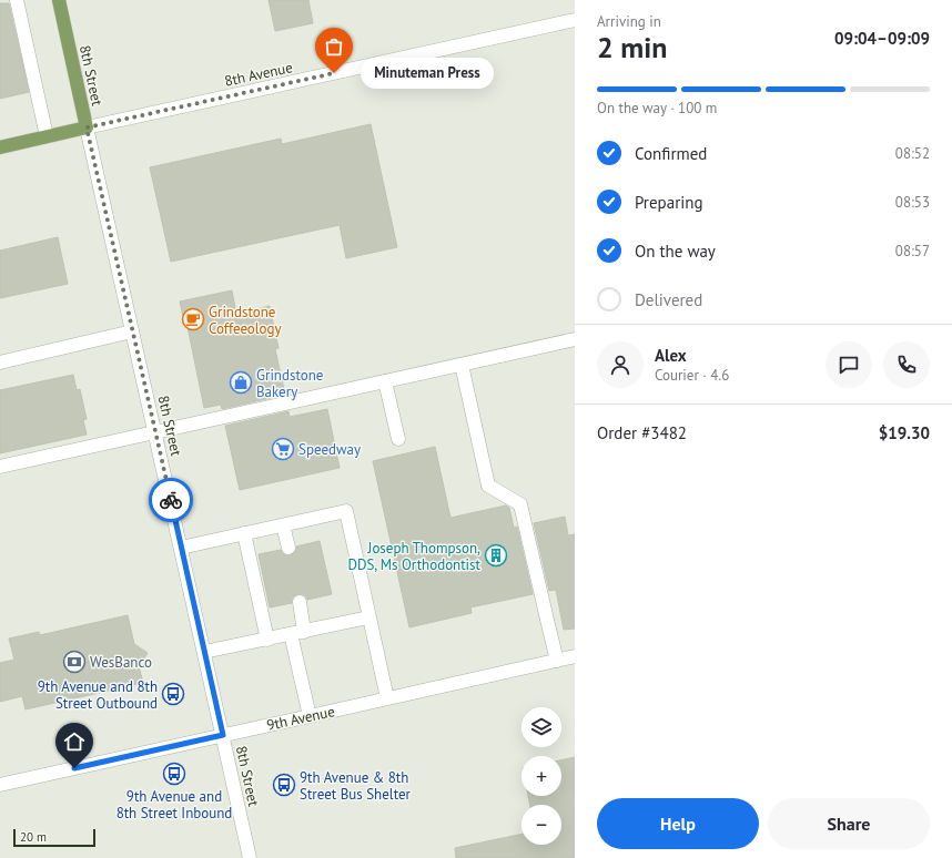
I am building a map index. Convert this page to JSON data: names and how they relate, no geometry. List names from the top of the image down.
{
  "streets": {
    "main road": ["8th Avenue", "8th Street"],
    "street": ["9th Avenue"]
  },
  "crossings": [
    ["8th Avenue", "8th Street"],
    ["8th Street", "9th Avenue"]
  ],
  "places": {
    "other": ["Minuteman Press"],
    "cafe": ["Grindstone Coffeeology"],
    "shop": ["Grindstone Bakery"],
    "supermarket": ["Speedway"],
    "building": ["Joseph Thompson, DDS, Ms Orthodontist"],
    "bank": ["WesBanco"],
    "bus stop": ["9th Avenue and 8th Street Outbound", "9th Avenue and 8th Street Inbound", "9th Avenue & 8th Street Bus Shelter"]
  },
  "scale_bar": "20 m",
  "page": {
    "heading": ["2 min", "Arriving in", "09:04–09:09"],
    "panel": [
      "Alex",
      "Courier · 4.6",
      "Order #3482",
      "$19.30"
    ],
    "bubble": "Minuteman Press",
    "bar": "On the way · 100 m",
    "list": [
      ["Confirmed", "08:52"],
      ["Preparing", "08:53"],
      ["On the way", "08:57"],
      "Delivered"
    ],
    "map_buttons": ["+", "−"],
    "buttons": ["Help", "Share"],
    "scale": "20 m"
  }
}
